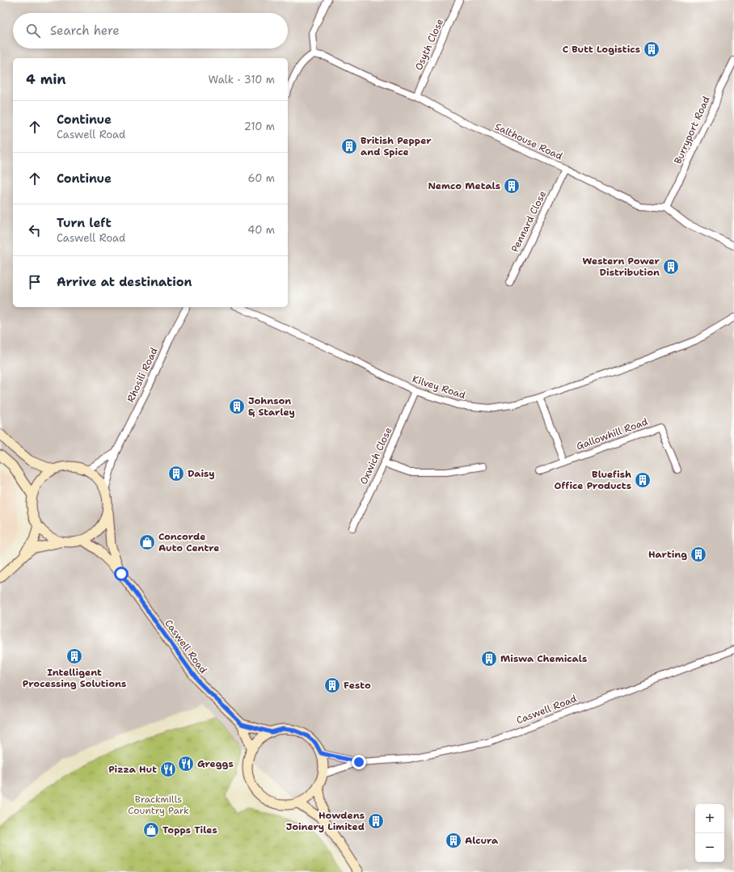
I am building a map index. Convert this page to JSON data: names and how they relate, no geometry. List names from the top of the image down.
{
  "streets": {
    "street": [
      "Osyth Close",
      "Burryport Road",
      "Salthouse Road",
      "Pennard Close",
      "Rhosili Road",
      "Kilvey Road",
      "Gallowhill Road",
      "Oxwich Close",
      "Caswell Road"
    ]
  },
  "crossings": [
    ["Osyth Close", "Salthouse Road"],
    ["Burryport Road", "Salthouse Road"],
    ["Salthouse Road", "Pennard Close"],
    ["Rhosili Road", "Caswell Road"],
    ["Kilvey Road", "Oxwich Close"]
  ],
  "parks": ["Brackmills Country Park"],
  "places": {
    "building": [
      "C Butt Logistics",
      "British Pepper and Spice",
      "Nemco Metals",
      "Western Power Distribution",
      "Johnson & Starley",
      "Daisy",
      "Bluefish Office Products",
      "Harting",
      "Intelligent Processing Solutions",
      "Miswa Chemicals",
      "Festo",
      "Howdens Joinery Limited",
      "Alcura"
    ],
    "shop": ["Concorde Auto Centre", "Topps Tiles"],
    "restaurant": ["Greggs", "Pizza Hut"]
  },
  "page": {
    "search": "Search here",
    "heading": ["4 min", "Walk · 310 m"],
    "list": [
      ["Continue", "Caswell Road", "210 m"],
      ["Continue", "60 m"],
      ["Turn left", "Caswell Road", "40 m"],
      "Arrive at destination"
    ],
    "map_buttons": ["+", "−"]
  }
}
